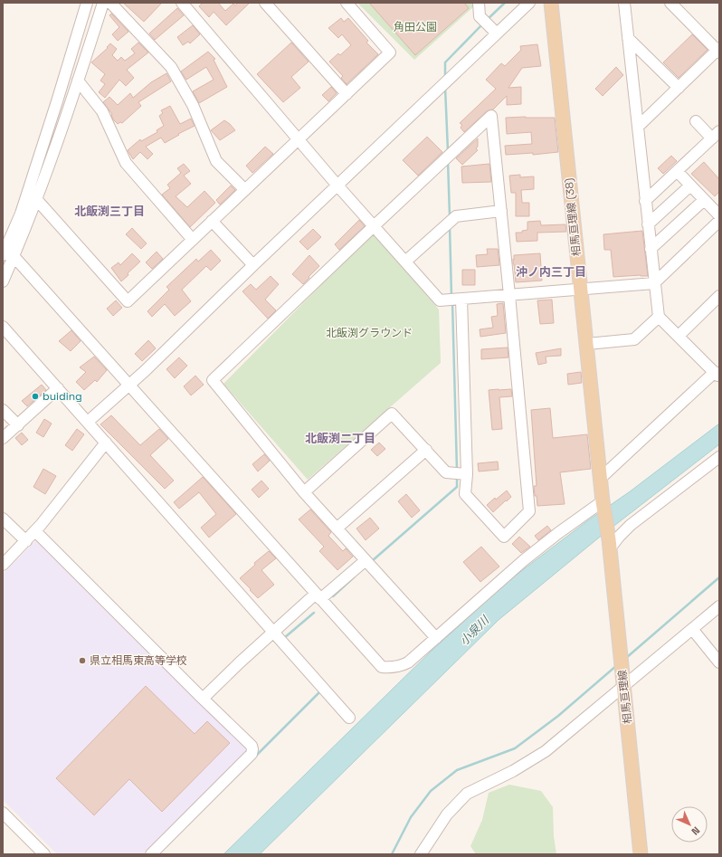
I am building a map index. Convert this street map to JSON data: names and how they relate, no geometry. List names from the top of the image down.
{
  "streets": {
    "main road": ["相馬亘理線 (38)", "相馬亘理線"]
  },
  "crossings": [
    ["相馬亘理線 (38)", "相馬亘理線"]
  ],
  "districts": ["北飯渕三丁目", "沖ノ内三丁目", "北飯渕二丁目"],
  "water": ["小泉川"],
  "parks": ["角田公園", "北飯渕グラウンド"],
  "places": ["buiding", "県立相馬東高等学校"],
  "north": "bottom right"
}
